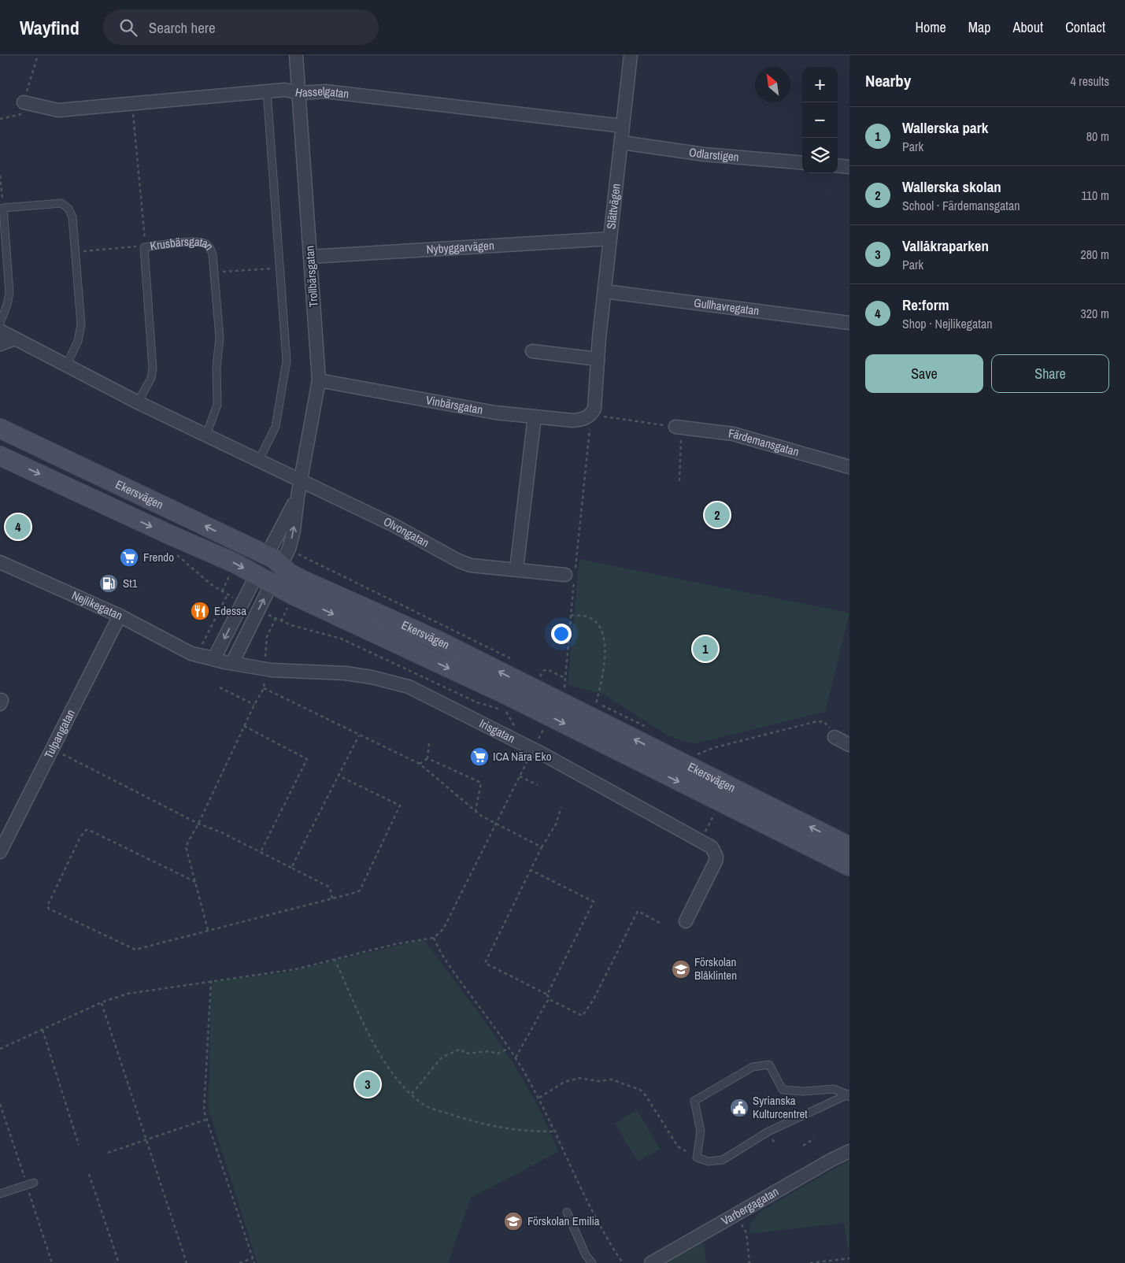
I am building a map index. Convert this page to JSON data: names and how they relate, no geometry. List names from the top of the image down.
{
  "streets": {
    "main road": ["Ekersvägen"],
    "street": [
      "Hasselgatan",
      "Odlarstigen",
      "Slättvägen",
      "Nybyggarvägen",
      "Trollbärsgatan",
      "Gullhavregatan",
      "Vinbärsgatan",
      "Färdemansgatan",
      "Olvongatan",
      "Nejlikegatan",
      "Irisgatan",
      "Tulpangatan",
      "Varbergagatan"
    ],
    "lane": ["Krusbärsgatan"]
  },
  "crossings": [
    ["Hasselgatan", "Slättvägen"],
    ["Hasselgatan", "Trollbärsgatan"],
    ["Odlarstigen", "Slättvägen"],
    ["Slättvägen", "Nybyggarvägen"],
    ["Slättvägen", "Gullhavregatan"],
    ["Slättvägen", "Vinbärsgatan"],
    ["Nybyggarvägen", "Trollbärsgatan"],
    ["Trollbärsgatan", "Vinbärsgatan"],
    ["Trollbärsgatan", "Ekersvägen"],
    ["Trollbärsgatan", "Olvongatan"],
    ["Nejlikegatan", "Irisgatan"],
    ["Nejlikegatan", "Tulpangatan"]
  ],
  "places": {
    "supermarket": ["Frendo", "ICA Nära Eko"],
    "fuel station": ["St1"],
    "restaurant": ["Edessa"],
    "school or university": ["Förskolan Blåklinten", "Förskolan Emilia"],
    "public building": ["Syrianska Kulturcentret"]
  },
  "north": "top left",
  "page": {
    "header": "Wayfind",
    "search": "Search here",
    "nav": [
      "Home",
      "Map",
      "About",
      "Contact"
    ],
    "heading": ["Nearby", "4 results"],
    "map_buttons": ["+", "−"],
    "list": [
      {
        "mark": "1",
        "name": "Wallerska park",
        "note": "Park",
        "value": "80 m"
      },
      {
        "mark": "2",
        "name": "Wallerska skolan",
        "note": "School · Färdemansgatan",
        "value": "110 m"
      },
      {
        "mark": "3",
        "name": "Vallåkraparken",
        "note": "Park",
        "value": "280 m"
      },
      {
        "mark": "4",
        "name": "Re:form",
        "note": "Shop · Nejlikegatan",
        "value": "320 m"
      }
    ],
    "buttons": ["Save", "Share"],
    "pins": [
      "2",
      "4",
      "1",
      "3"
    ]
  }
}
